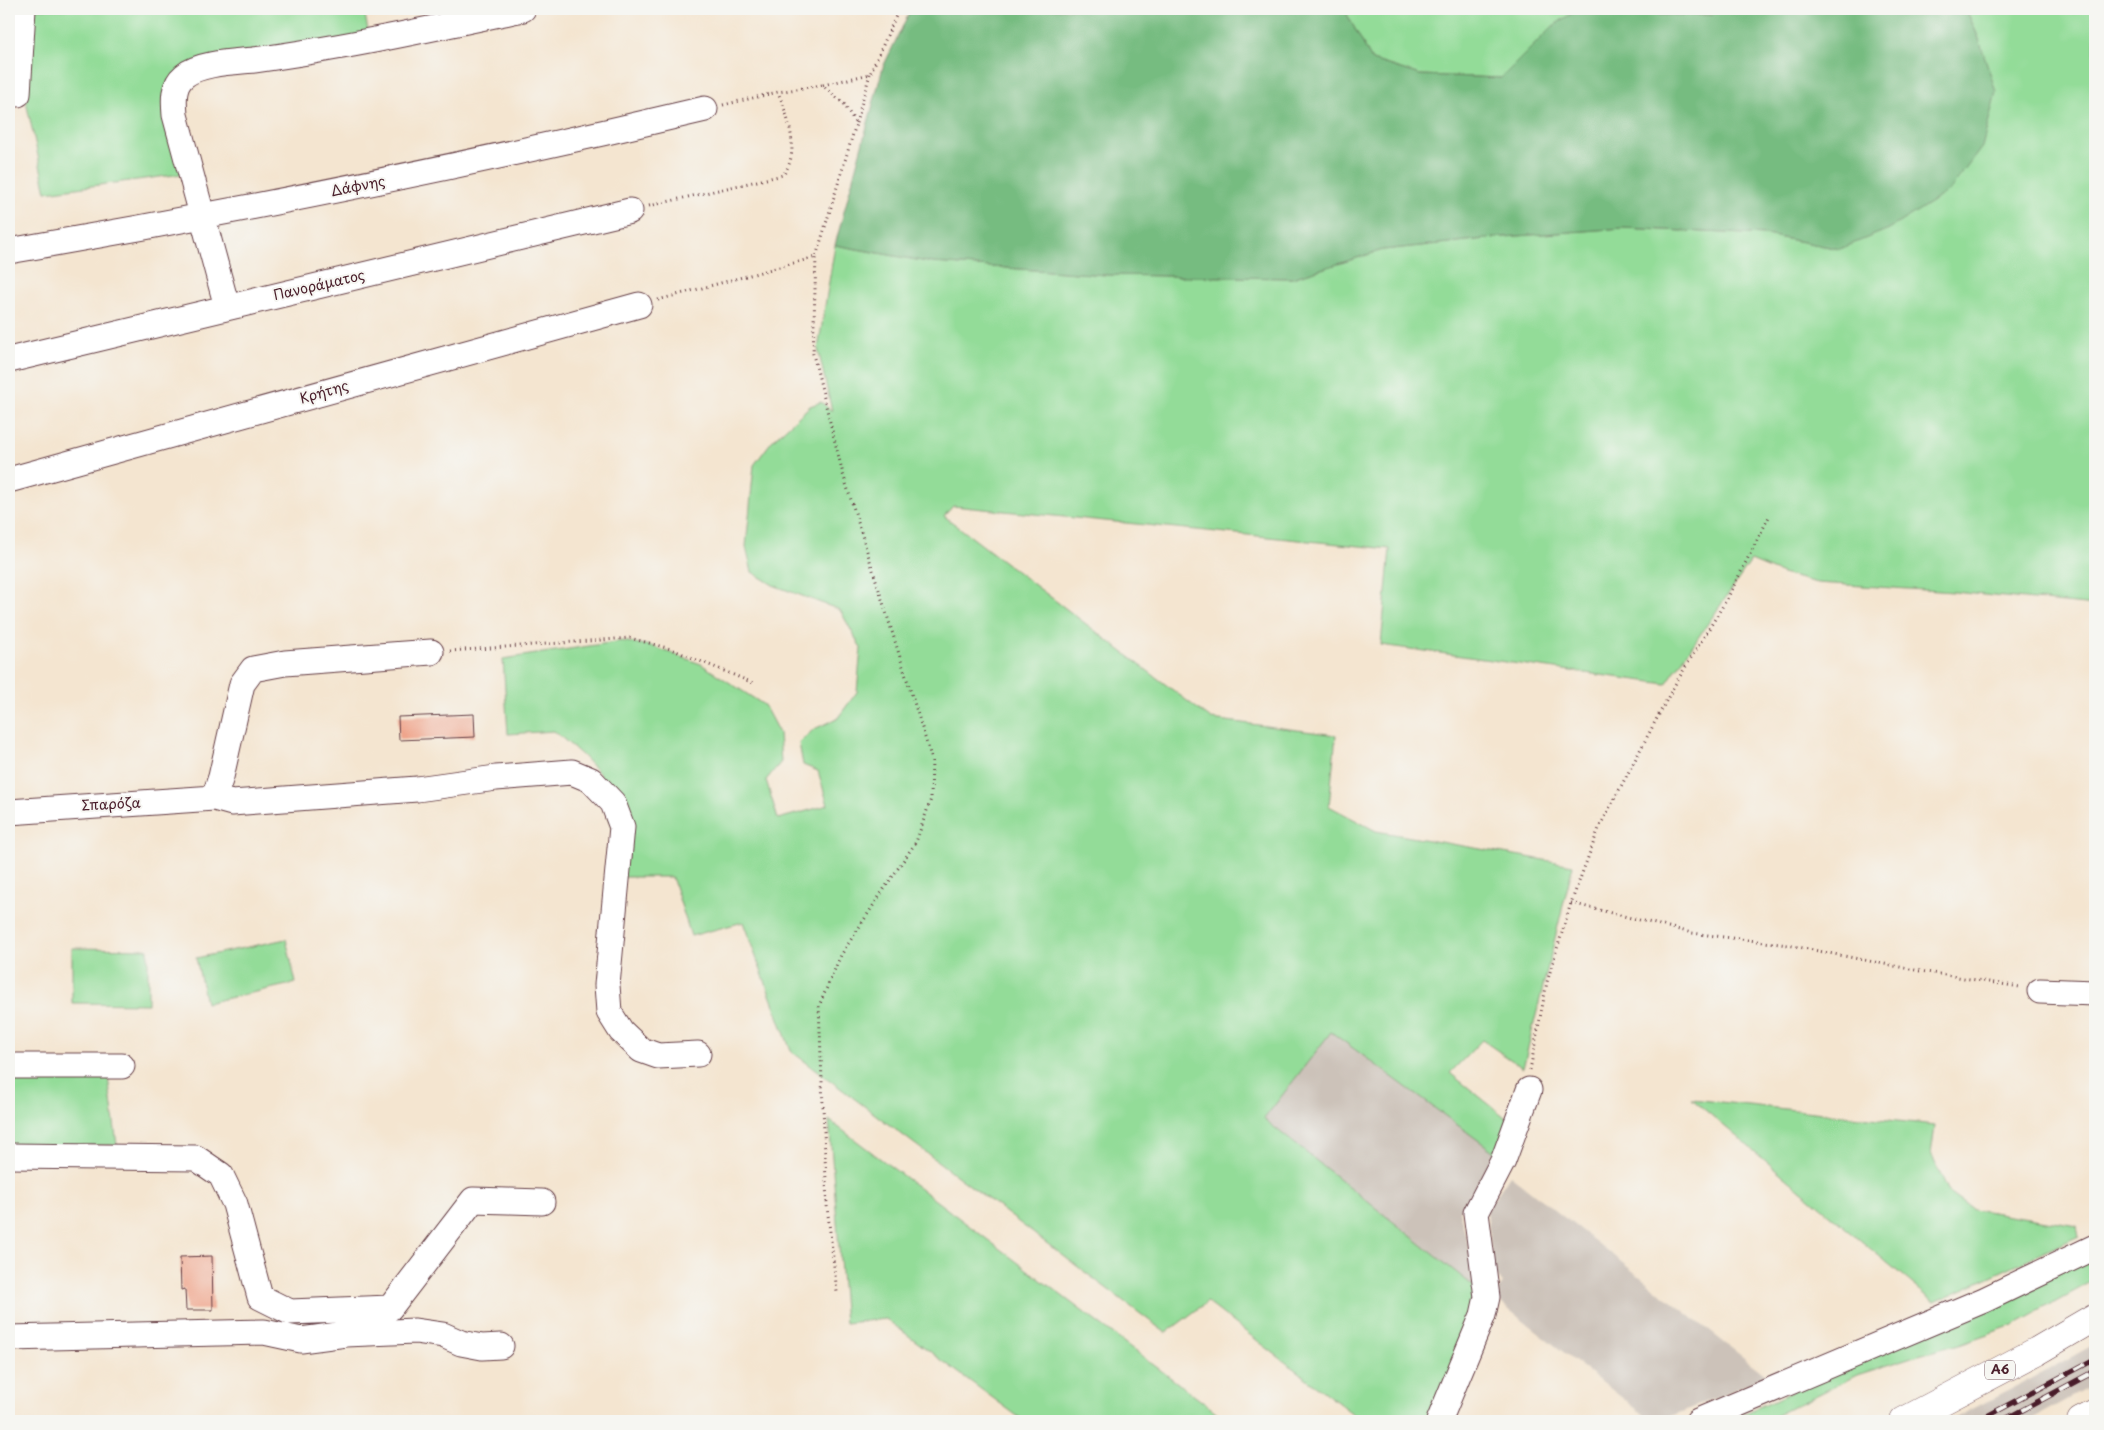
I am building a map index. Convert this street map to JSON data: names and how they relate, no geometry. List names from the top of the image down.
{
  "streets": {
    "highway": ["Α6"],
    "street": [
      "Δάφνης",
      "Πανοράματος",
      "Κρήτης",
      "Σπαρόζα"
    ]
  }
}
